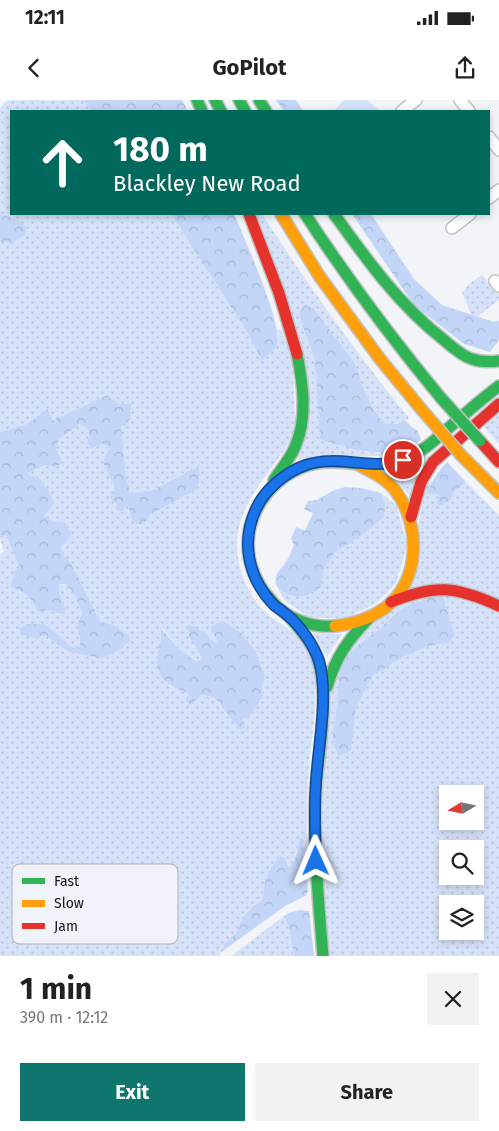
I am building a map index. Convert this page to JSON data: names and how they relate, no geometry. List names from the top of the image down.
{
  "legend": ["Fast", "Slow", "Jam"],
  "north": "left",
  "page": {
    "status": "12:11",
    "header": "GoPilot",
    "turn": ["180 m", "Blackley New Road"],
    "heading": ["1 min", "390 m · 12:12"],
    "buttons": ["Exit", "Share"]
  }
}
